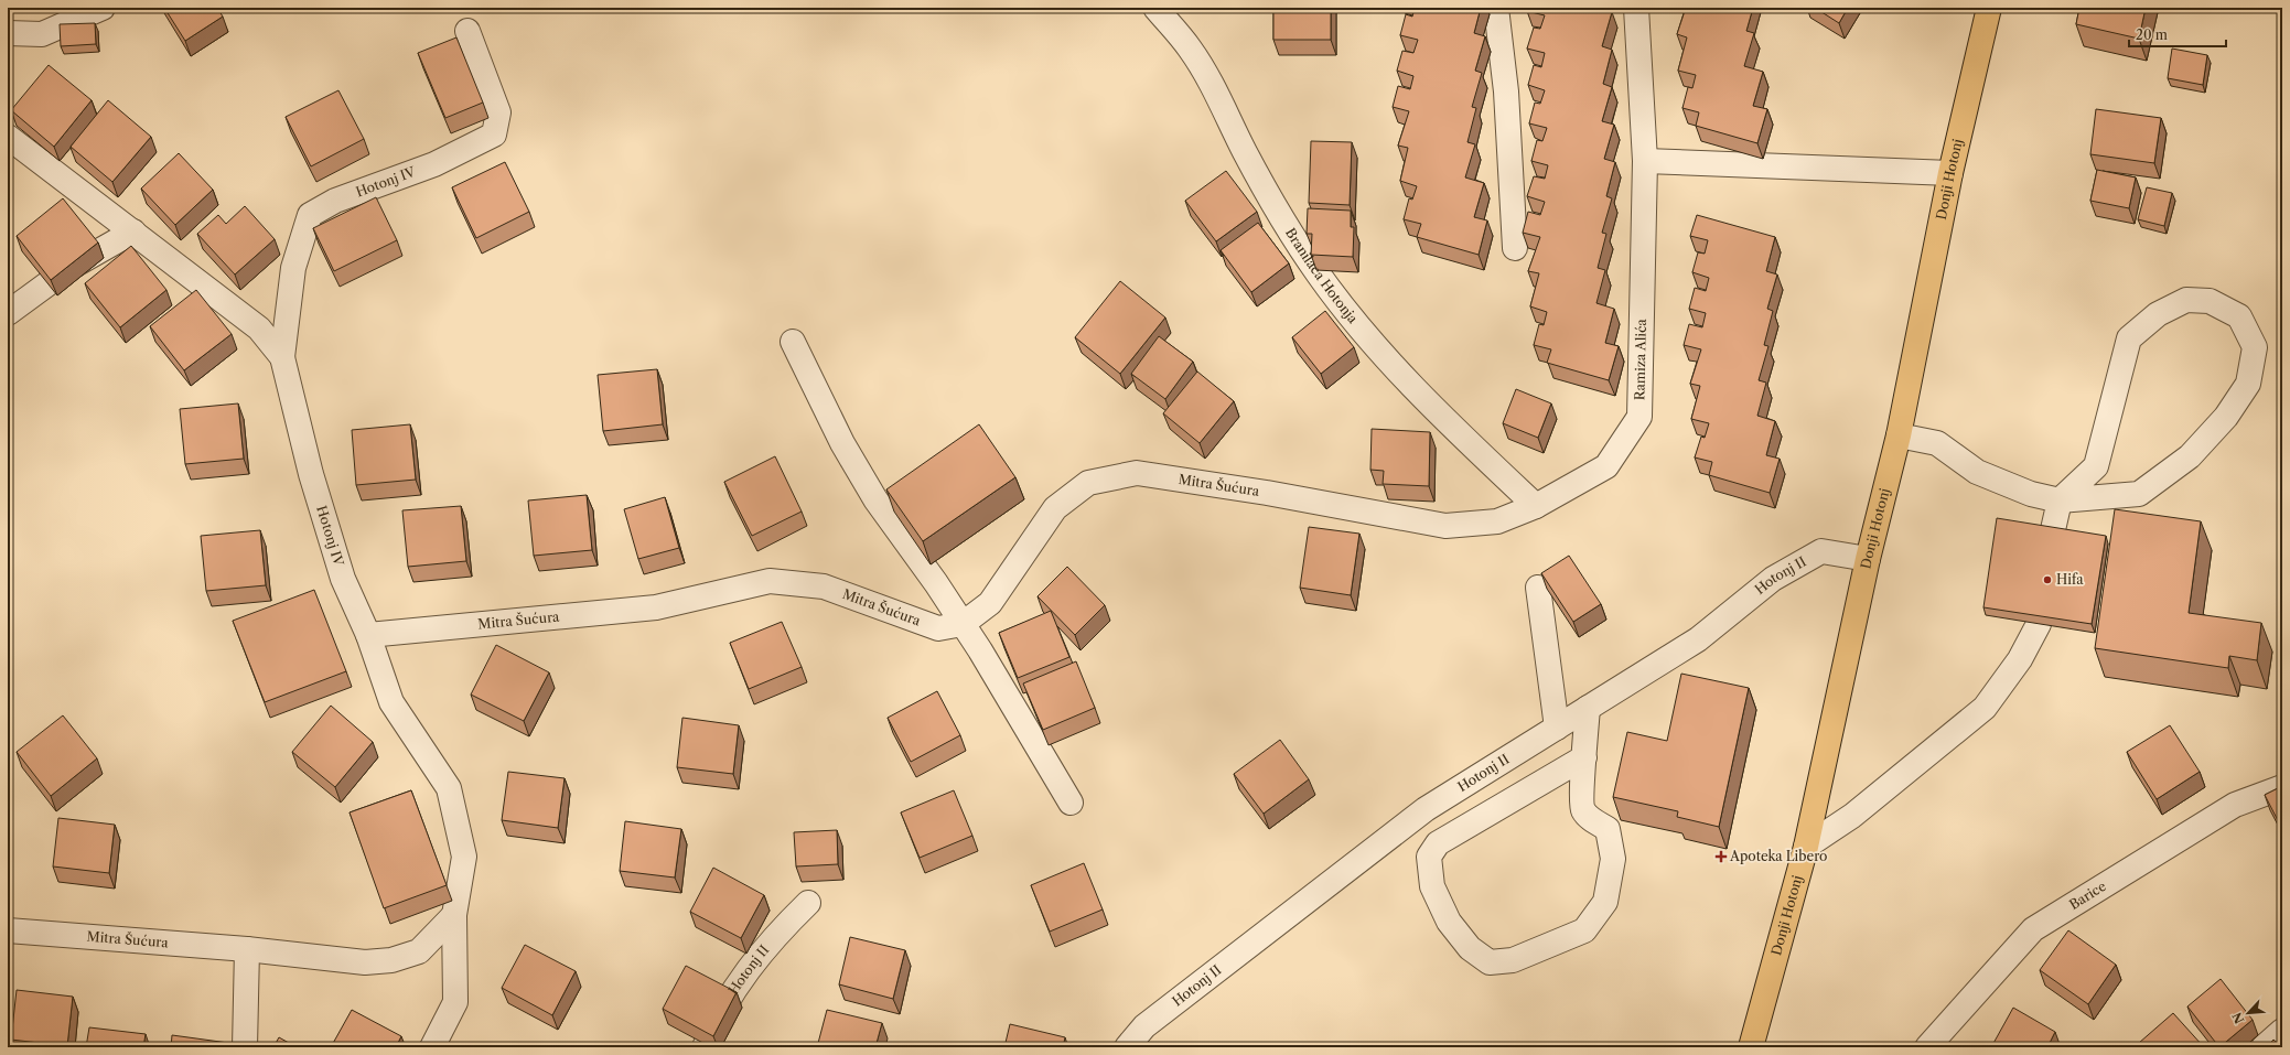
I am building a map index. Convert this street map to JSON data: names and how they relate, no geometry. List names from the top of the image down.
{
  "streets": {
    "main road": ["Donji Hotonj"],
    "street": [
      "Hotonj IV",
      "Branilaca Hotonja",
      "Ramiza Alića",
      "Mitra Šućura",
      "Hotonj II",
      "Barice"
    ]
  },
  "crossings": [
    ["Donji Hotonj", "Hotonj II"],
    ["Hotonj IV", "Mitra Šućura"],
    ["Branilaca Hotonja", "Ramiza Alića"],
    ["Branilaca Hotonja", "Mitra Šućura"],
    ["Ramiza Alića", "Mitra Šućura"]
  ],
  "places": {
    "other": ["Hifa"],
    "health": ["Apoteka Libero"]
  },
  "scale_bar": "20 m",
  "north": "bottom left"
}
